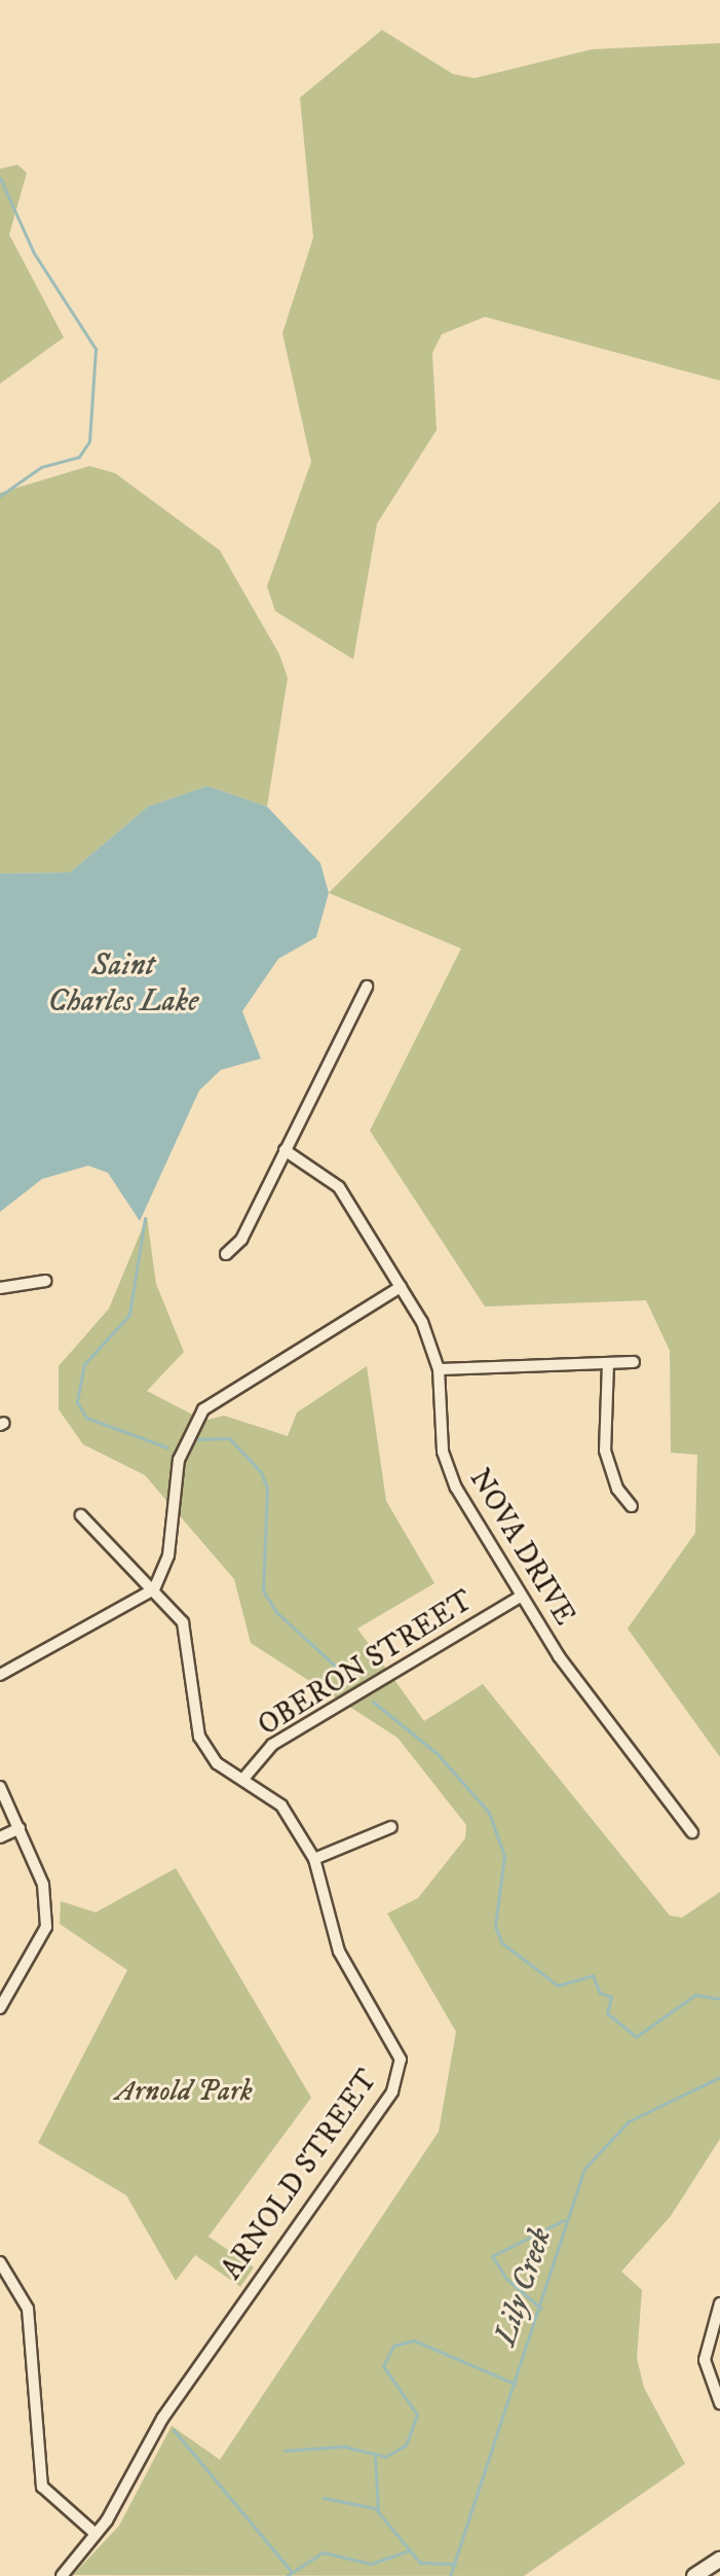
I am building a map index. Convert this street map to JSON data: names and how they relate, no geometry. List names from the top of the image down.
{
  "streets": {
    "street": ["NOVA DRIVE", "OBERON STREET", "ARNOLD STREET"]
  },
  "crossings": [
    ["NOVA DRIVE", "OBERON STREET"],
    ["OBERON STREET", "ARNOLD STREET"]
  ],
  "water": ["Saint Charles Lake", "Lily Creek"],
  "parks": ["Arnold Park"]
}
